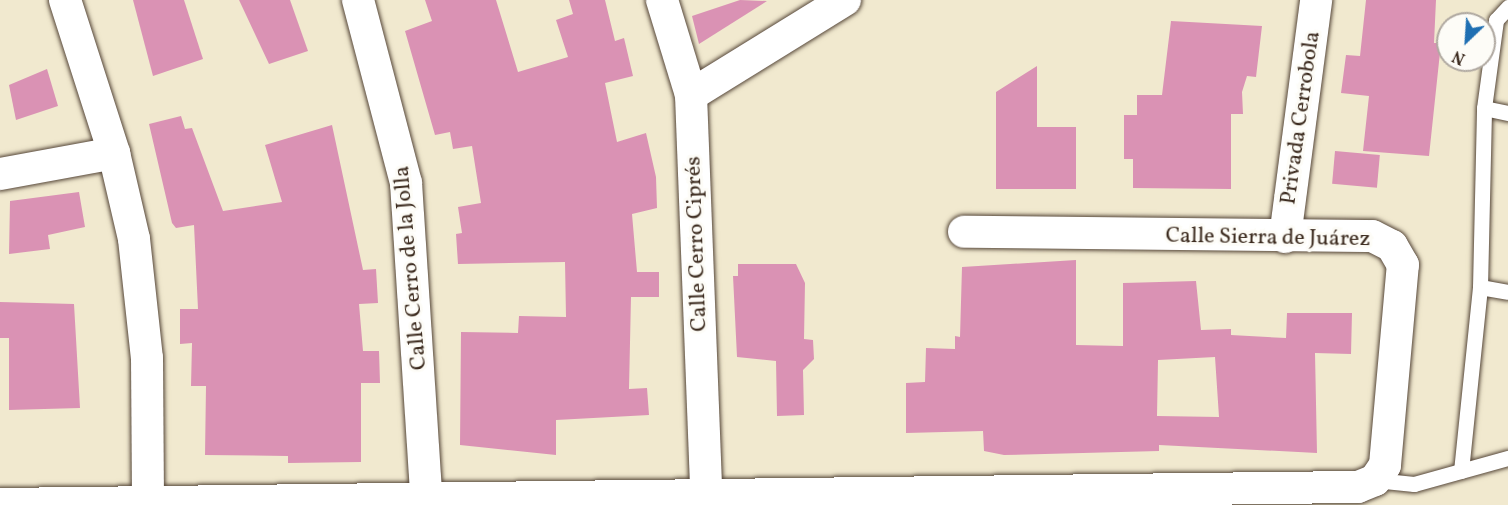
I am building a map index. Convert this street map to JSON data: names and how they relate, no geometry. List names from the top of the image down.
{
  "streets": {
    "street": [
      "Privada Cerrobola",
      "Calle Sierra de Juárez",
      "Calle Cerro Ciprés",
      "Calle Cerro de la Jolla"
    ]
  },
  "crossings": [
    ["Privada Cerrobola", "Calle Sierra de Juárez"]
  ],
  "north": "bottom left"
}
